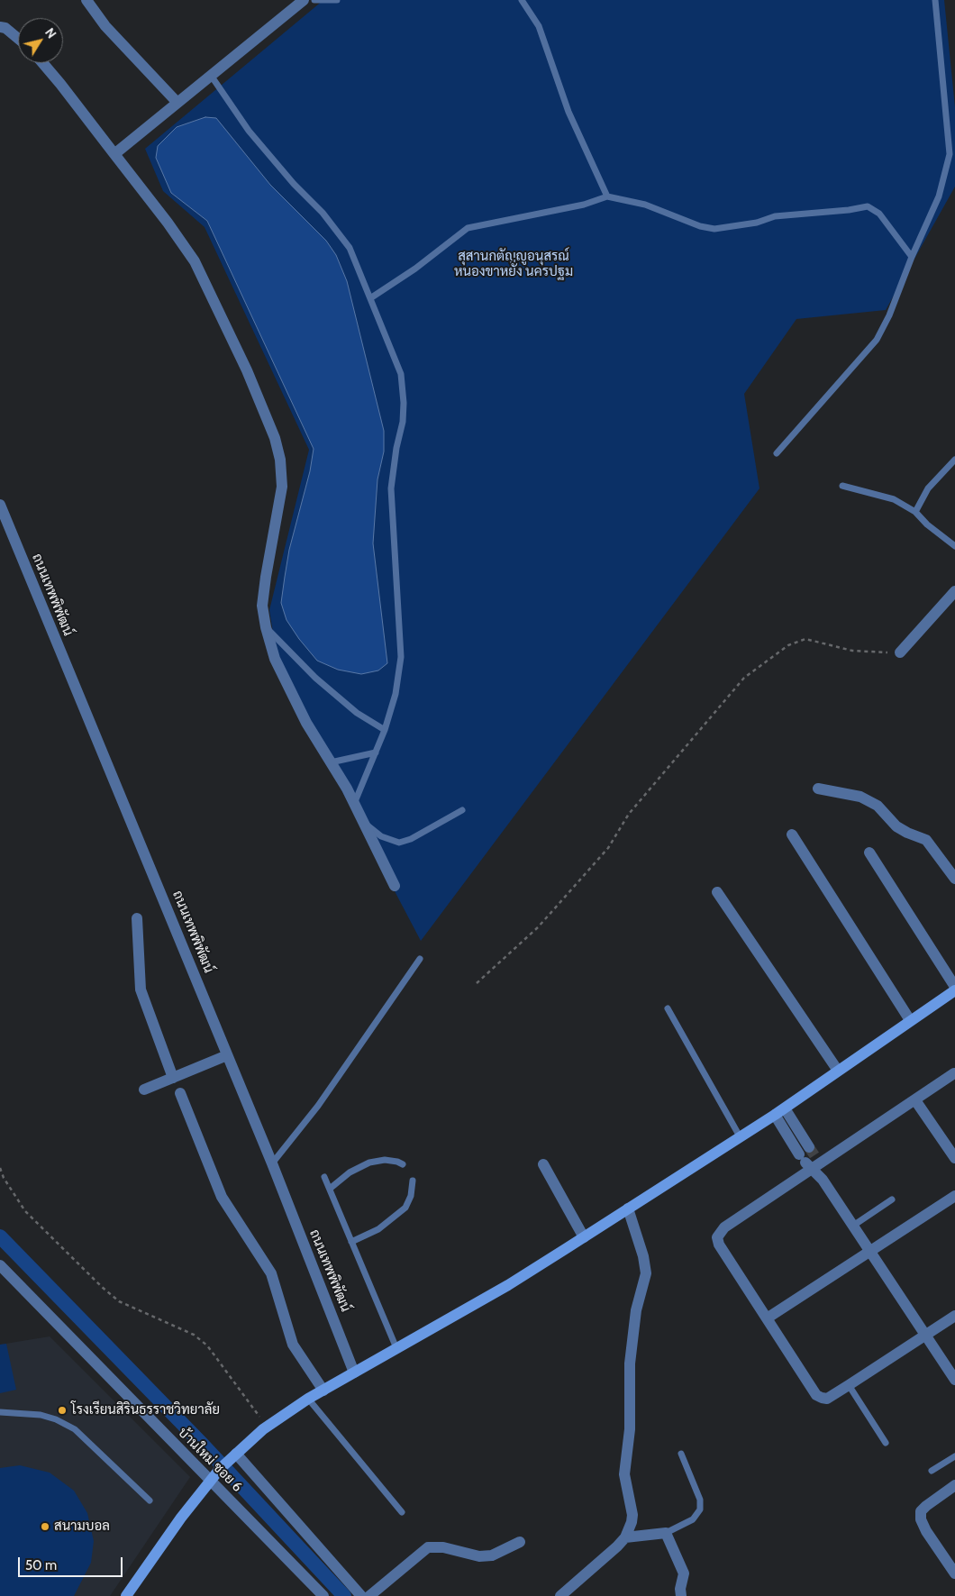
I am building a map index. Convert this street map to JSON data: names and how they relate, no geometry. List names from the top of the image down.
{
  "streets": {
    "street": ["ถนนเทพพิพัฒน์", "บ้านใหม่ ซอย 6"]
  },
  "parks": ["สุสานกตัญญูอนุสรณ์ หนองขาหยั่ง นครปฐม"],
  "places": ["โรงเรียนสิรินธรราชวิทยาลัย", "สนามบอล"],
  "scale_bar": "50 m",
  "north": "top right"
}
